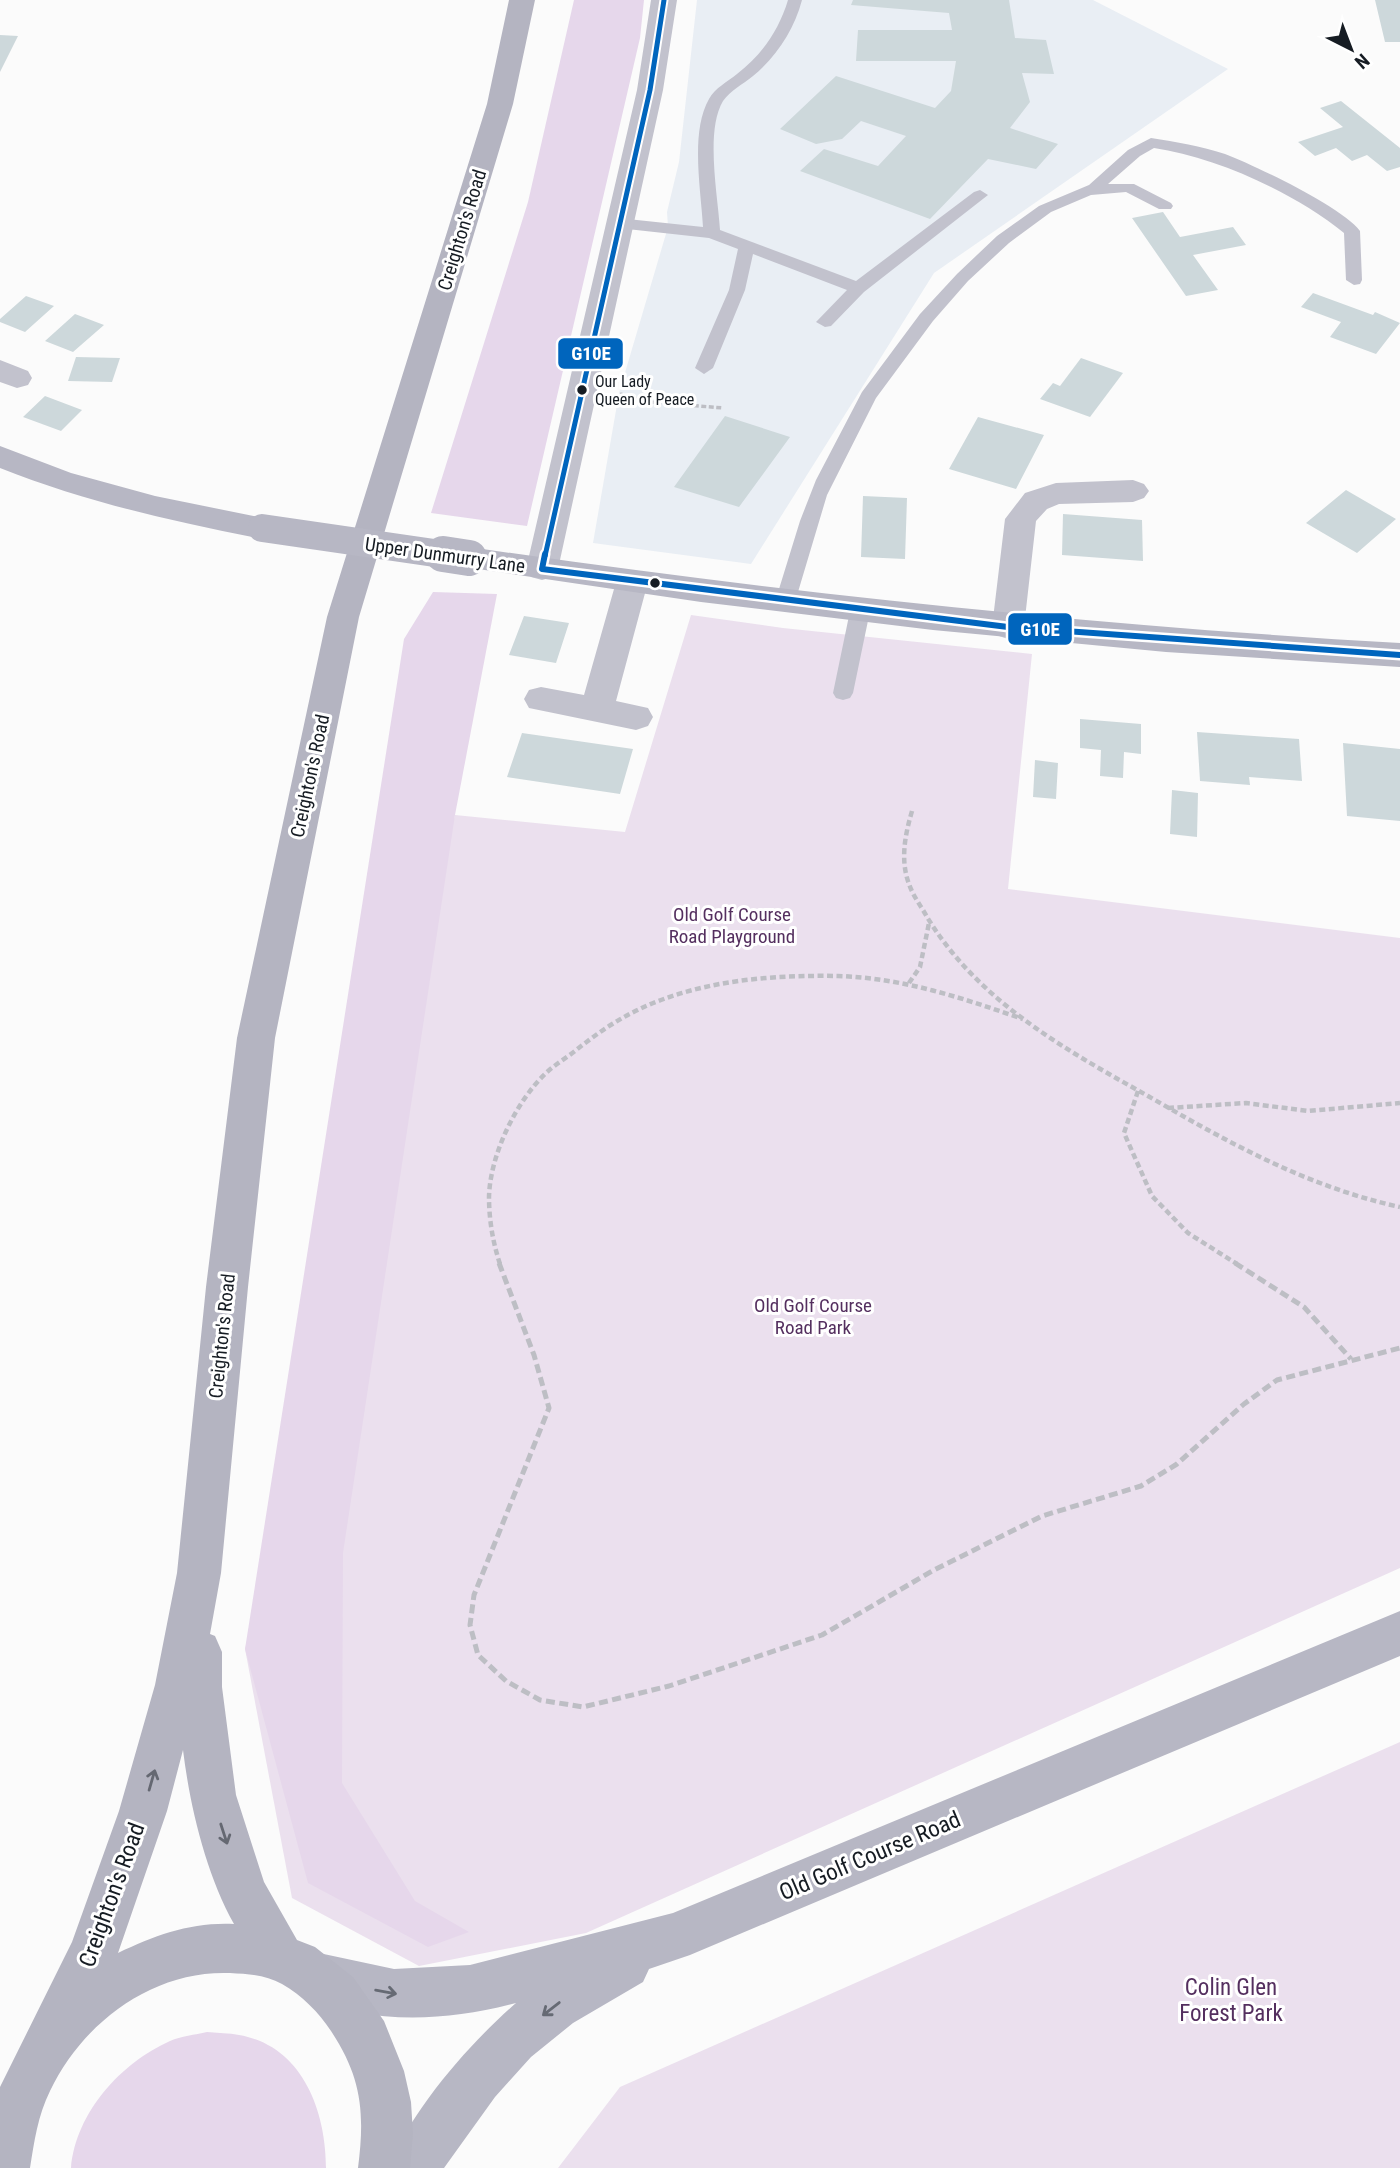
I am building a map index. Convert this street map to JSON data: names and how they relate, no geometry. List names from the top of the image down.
{
  "streets": {
    "highway": ["Creighton's Road"],
    "street": ["Upper Dunmurry Lane", "Old Golf Course Road"]
  },
  "crossings": [
    ["Creighton's Road", "Old Golf Course Road"]
  ],
  "parks": ["Old Golf Course Road Playground", "Old Golf Course Road Park", "Colin Glen Forest Park"],
  "places": ["Our Lady Queen of Peace"],
  "lines": ["transit line G10E"],
  "north": "bottom right"
}
